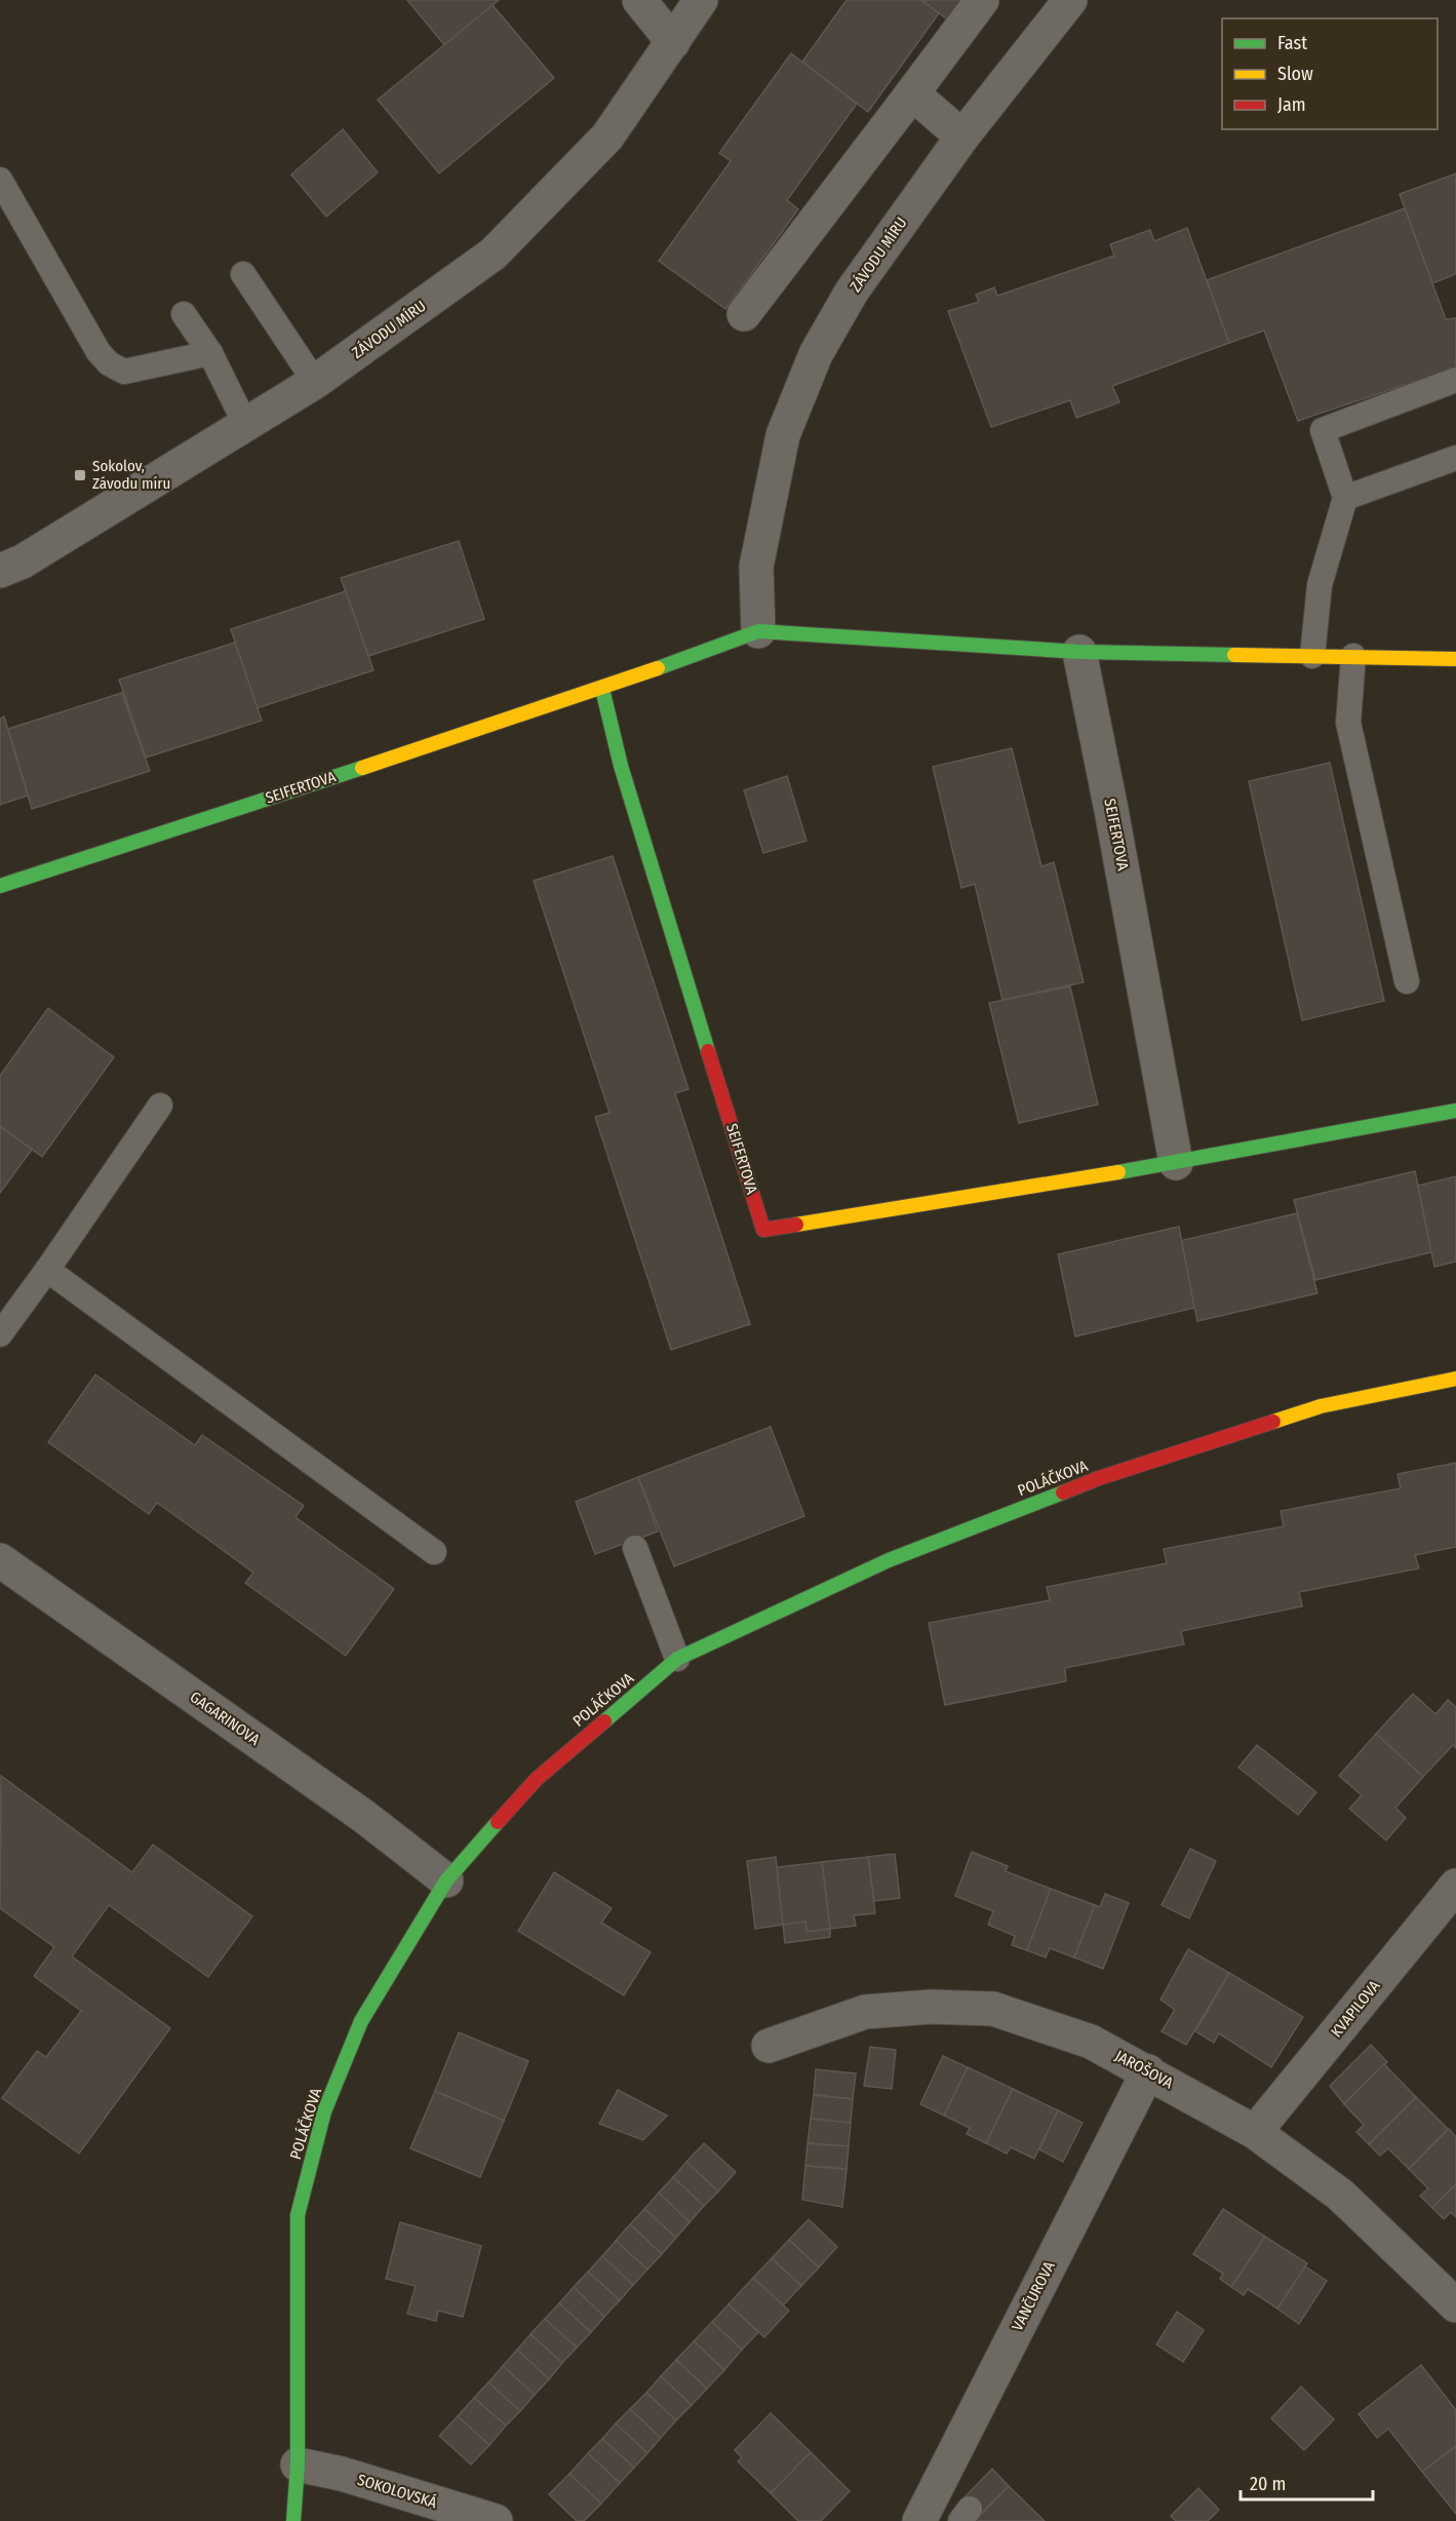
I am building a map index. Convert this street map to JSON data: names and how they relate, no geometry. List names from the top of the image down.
{
  "streets": {
    "street": [
      "ZÁVODU MÍRU",
      "SEIFERTOVA",
      "POLÁČKOVA",
      "GAGARINOVA",
      "KVAPILOVA",
      "JAROŠOVA",
      "VANČUROVA",
      "SOKOLOVSKÁ"
    ]
  },
  "crossings": [
    ["ZÁVODU MÍRU", "SEIFERTOVA"],
    ["POLÁČKOVA", "GAGARINOVA"],
    ["POLÁČKOVA", "SOKOLOVSKÁ"],
    ["KVAPILOVA", "JAROŠOVA"],
    ["JAROŠOVA", "VANČUROVA"]
  ],
  "places": {
    "transit": ["Sokolov, Závodu míru"]
  },
  "legend": ["Fast", "Slow", "Jam"],
  "scale_bar": "20 m"
}
